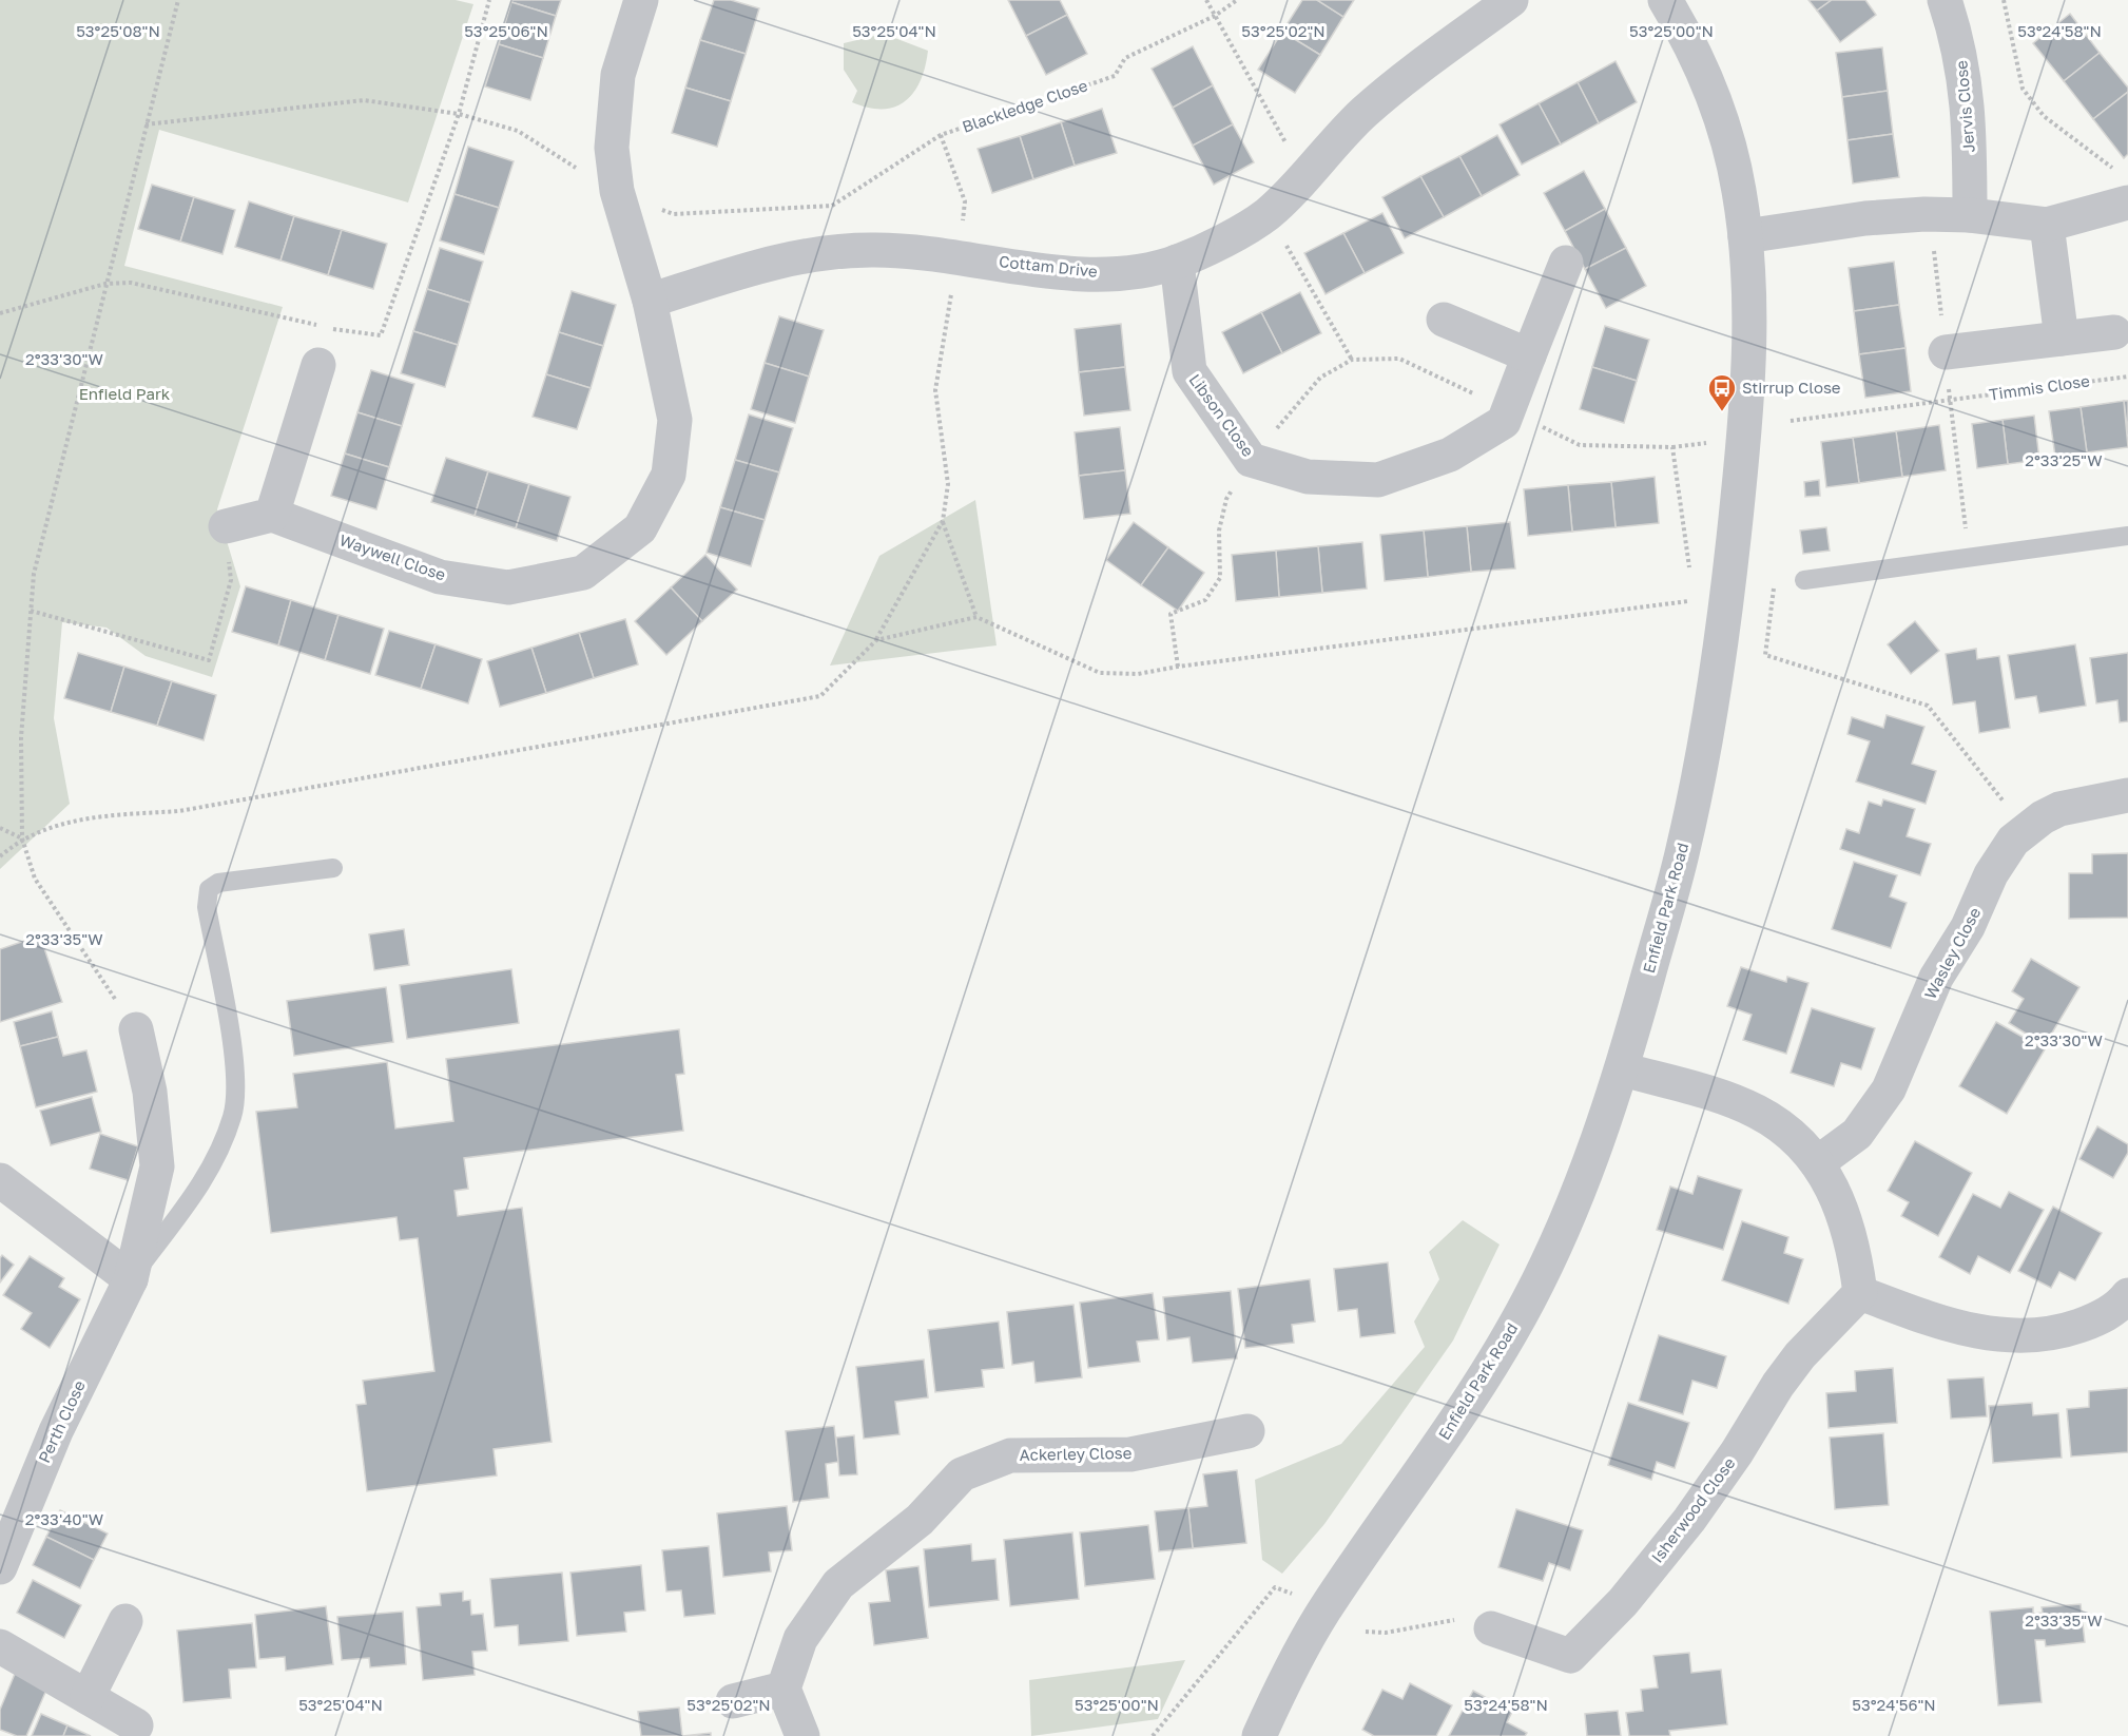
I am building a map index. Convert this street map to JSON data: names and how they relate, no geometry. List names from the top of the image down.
{
  "streets": {
    "street": [
      "Jervis Close",
      "Cottam Drive",
      "Libson Close",
      "Waywell Close",
      "Enfield Park Road",
      "Wasley Close",
      "Perth Close",
      "Ackerley Close",
      "Isherwood Close"
    ],
    "path": ["Blackledge Close", "Timmis Close"]
  },
  "crossings": [
    ["Blackledge Close", "Cottam Drive"],
    ["Cottam Drive", "Libson Close"],
    ["Cottam Drive", "Waywell Close"]
  ],
  "parks": ["Enfield Park"],
  "places": {
    "bus stop": ["Stirrup Close"]
  },
  "coordinates": [
    "53°25'08\"N",
    "53°25'06\"N",
    "53°25'04\"N",
    "53°25'02\"N",
    "53°25'00\"N",
    "53°24'58\"N",
    "2°33'30\"W",
    "2°33'25\"W",
    "2°33'35\"W",
    "2°33'40\"W",
    "53°24'56\"N"
  ]
}
